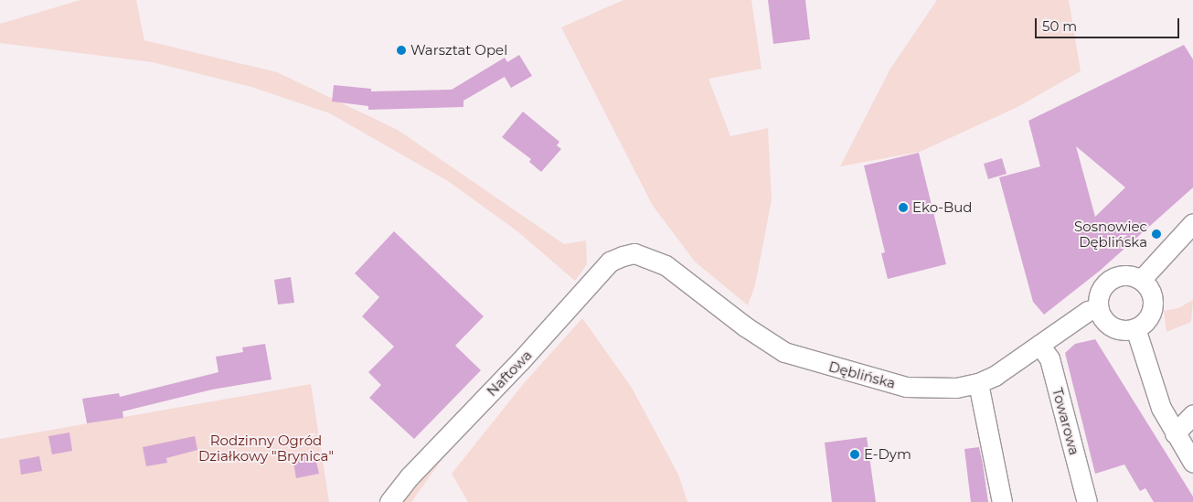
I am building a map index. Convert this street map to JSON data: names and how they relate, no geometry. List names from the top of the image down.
{
  "streets": {
    "street": ["Naftowa", "Dęblińska", "Towarowa"]
  },
  "crossings": [
    ["Naftowa", "Dęblińska"],
    ["Dęblińska", "Towarowa"]
  ],
  "parks": ["Rodzinny Ogród Działkowy \"Brynica\""],
  "places": [
    "Warsztat Opel",
    "Eko-Bud",
    "Sosnowiec Dęblińska",
    "E-Dym"
  ],
  "scale_bar": "50 m"
}
